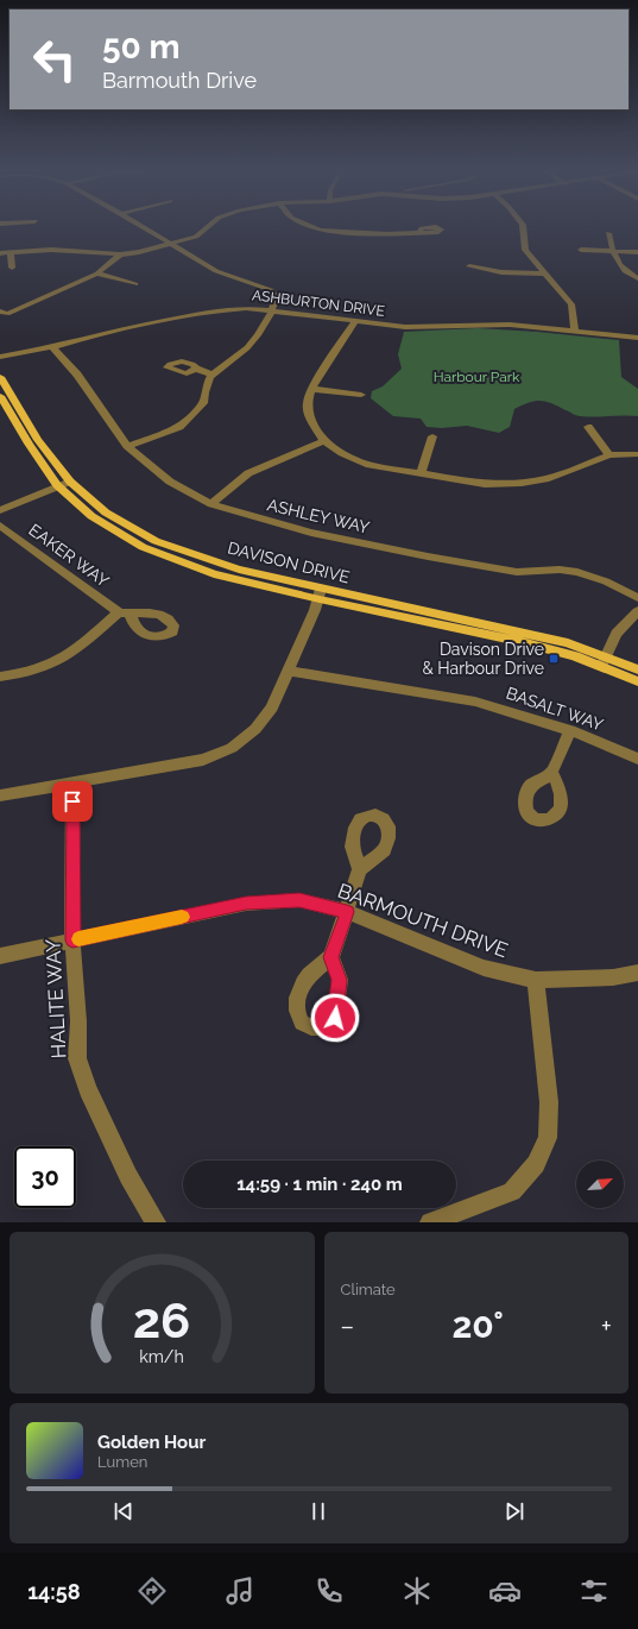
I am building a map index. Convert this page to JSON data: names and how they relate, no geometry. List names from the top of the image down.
{
  "streets": {
    "main road": ["DAVISON DRIVE"],
    "street": [
      "ASHBURTON DRIVE",
      "ASHLEY WAY",
      "EAKER WAY",
      "BASALT WAY",
      "BARMOUTH DRIVE",
      "HALITE WAY"
    ]
  },
  "crossings": [
    ["ASHBURTON DRIVE", "ASHLEY WAY"],
    ["BARMOUTH DRIVE", "HALITE WAY"]
  ],
  "parks": ["Harbour Park"],
  "places": {
    "transit": ["Davison Drive & Harbour Drive"]
  },
  "north": "top right",
  "page": {
    "turn": ["50 m", "Barmouth Drive"],
    "limit": "30",
    "trip": "14:59 · 1 min · 240 m",
    "tile": "Climate",
    "heat": ["−", "20°", "+"],
    "song": ["Golden Hour", "Lumen"],
    "tabs": "14:58",
    "gauge": ["26", "km/h"]
  }
}
